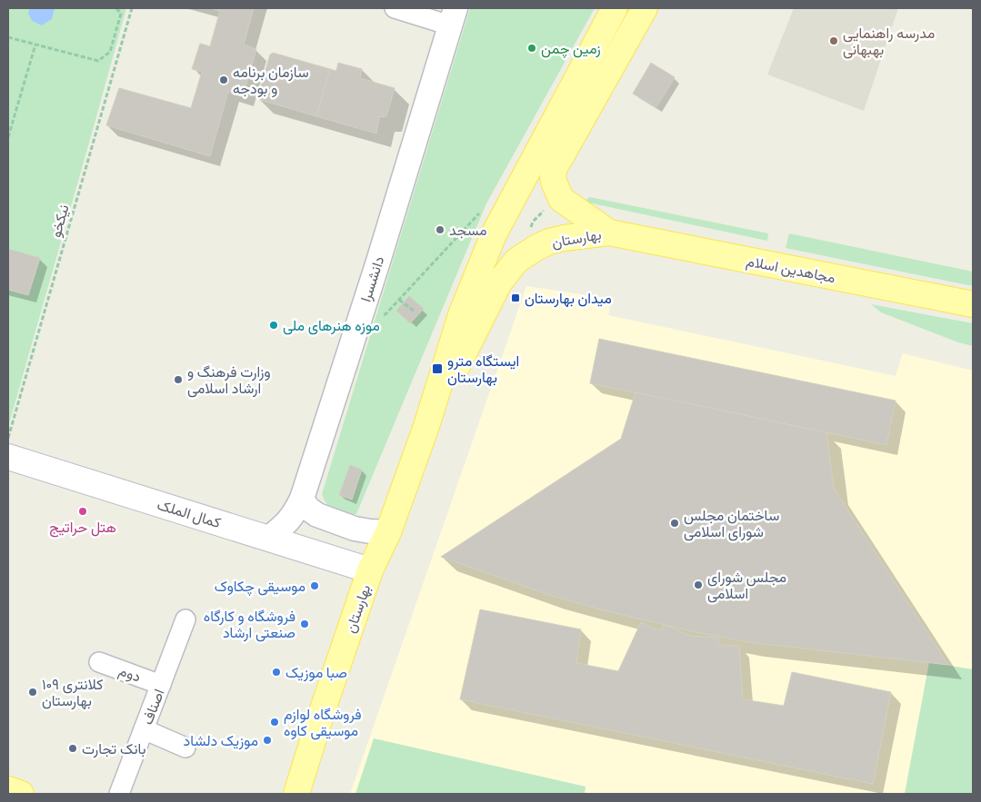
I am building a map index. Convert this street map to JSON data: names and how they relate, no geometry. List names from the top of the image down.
{
  "streets": {
    "main road": ["بهارستان", "مجاهدین اسلام", "کمال الملک"],
    "street": ["دانشسرا", "دوم", "اصناف"],
    "path": ["نیکخو"]
  },
  "crossings": [
    ["بهارستان", "مجاهدین اسلام"],
    ["بهارستان", "کمال الملک"],
    ["دانشسرا", "کمال الملک"],
    ["دوم", "اصناف"]
  ],
  "places": {
    "other": [
      "مدرسه راهنمایی بهبهانی",
      "زمین چمن",
      "سازمان برنامه و بودجه",
      "مسجد",
      "موزه هنرهای ملی",
      "وزارت فرهنگ و ارشاد اسلامی",
      "هتل حراتیج",
      "ساختمان مجلس شورای اسلامی",
      "مجلس شورای اسلامی",
      "موسیقی چکاوک",
      "فروشگاه و کارگاه صنعتی ارشاد",
      "صبا موزیک",
      "کلانتری ۱۰۹ بهارستان",
      "فروشگاه لوازم موسیقی کاوه",
      "موزیک دلشاد",
      "بانک تجارت"
    ],
    "transit": ["میدان بهارستان", "ایستگاه مترو بهارستان"]
  }
}
